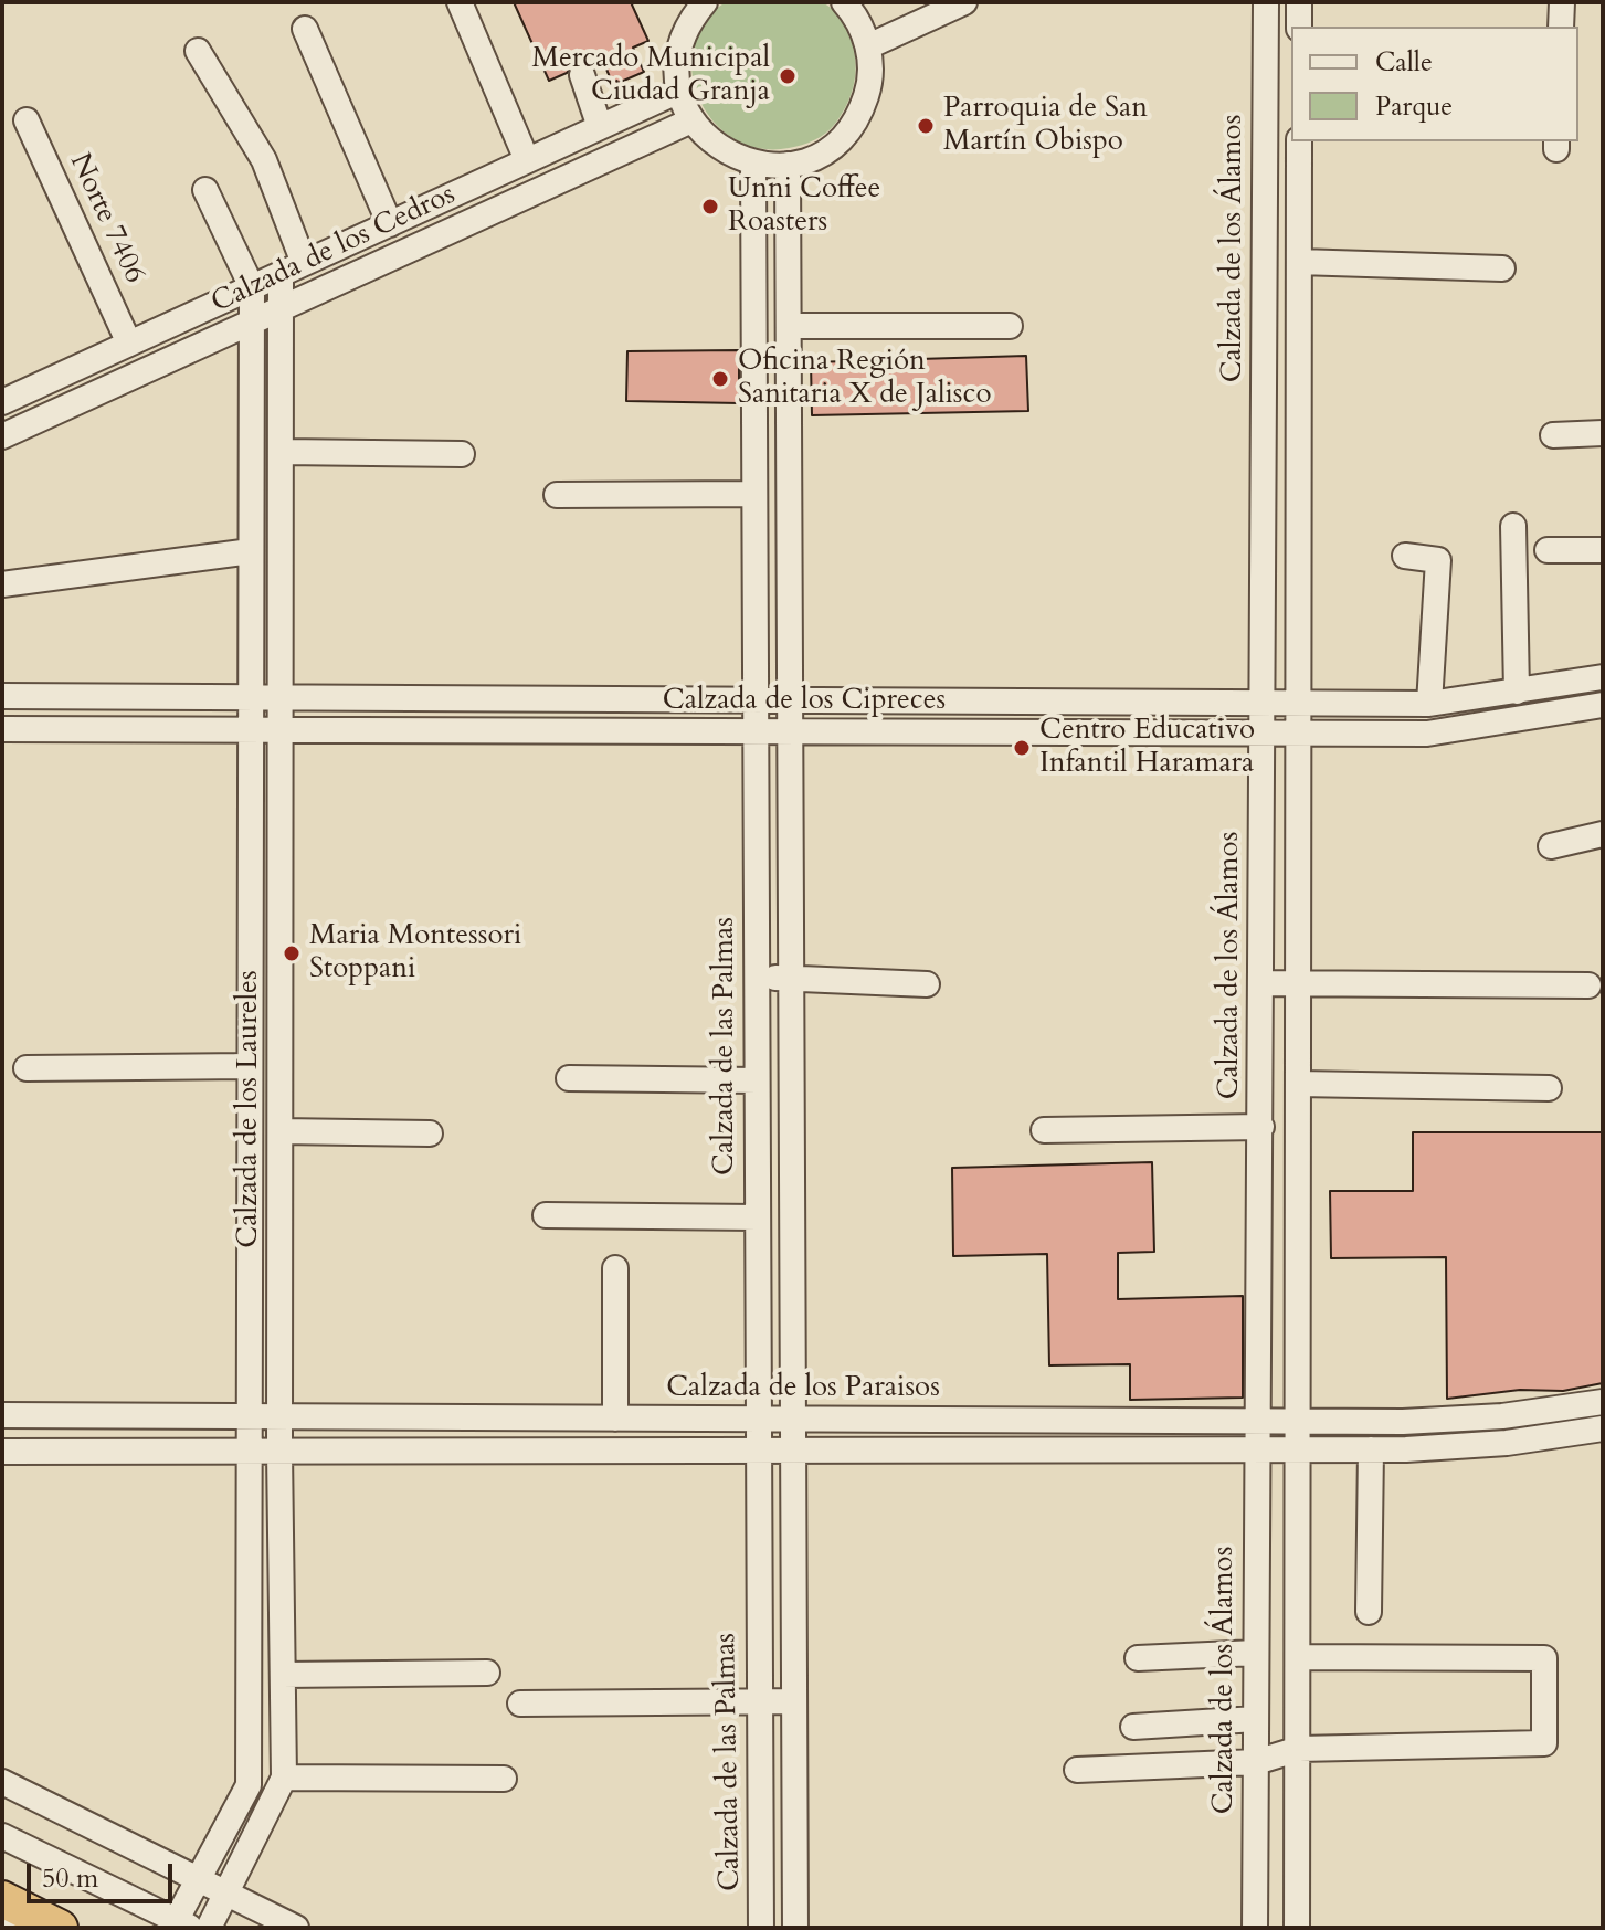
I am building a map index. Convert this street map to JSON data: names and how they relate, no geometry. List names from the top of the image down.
{
  "streets": {
    "street": [
      "Norte 7406",
      "Calzada de los Álamos",
      "Calzada de los Cedros",
      "Calzada de los Cipreces",
      "Calzada de las Palmas",
      "Calzada de los Laureles",
      "Calzada de los Paraisos"
    ]
  },
  "crossings": [
    ["Norte 7406", "Calzada de los Cedros"],
    ["Calzada de los Álamos", "Calzada de los Cipreces"],
    ["Calzada de los Álamos", "Calzada de los Paraisos"],
    ["Calzada de los Cedros", "Calzada de los Laureles"],
    ["Calzada de los Cipreces", "Calzada de las Palmas"],
    ["Calzada de los Cipreces", "Calzada de los Laureles"],
    ["Calzada de las Palmas", "Calzada de los Paraisos"],
    ["Calzada de los Laureles", "Calzada de los Paraisos"]
  ],
  "places": [
    "Mercado Municipal Ciudad Granja",
    "Parroquia de San Martín Obispo",
    "Unni Coffee Roasters",
    "Oficina Región Sanitaria X de Jalisco",
    "Centro Educativo Infantil Haramara",
    "Maria Montessori Stoppani"
  ],
  "legend": ["Calle", "Parque"],
  "scale_bar": "50 m"
}
